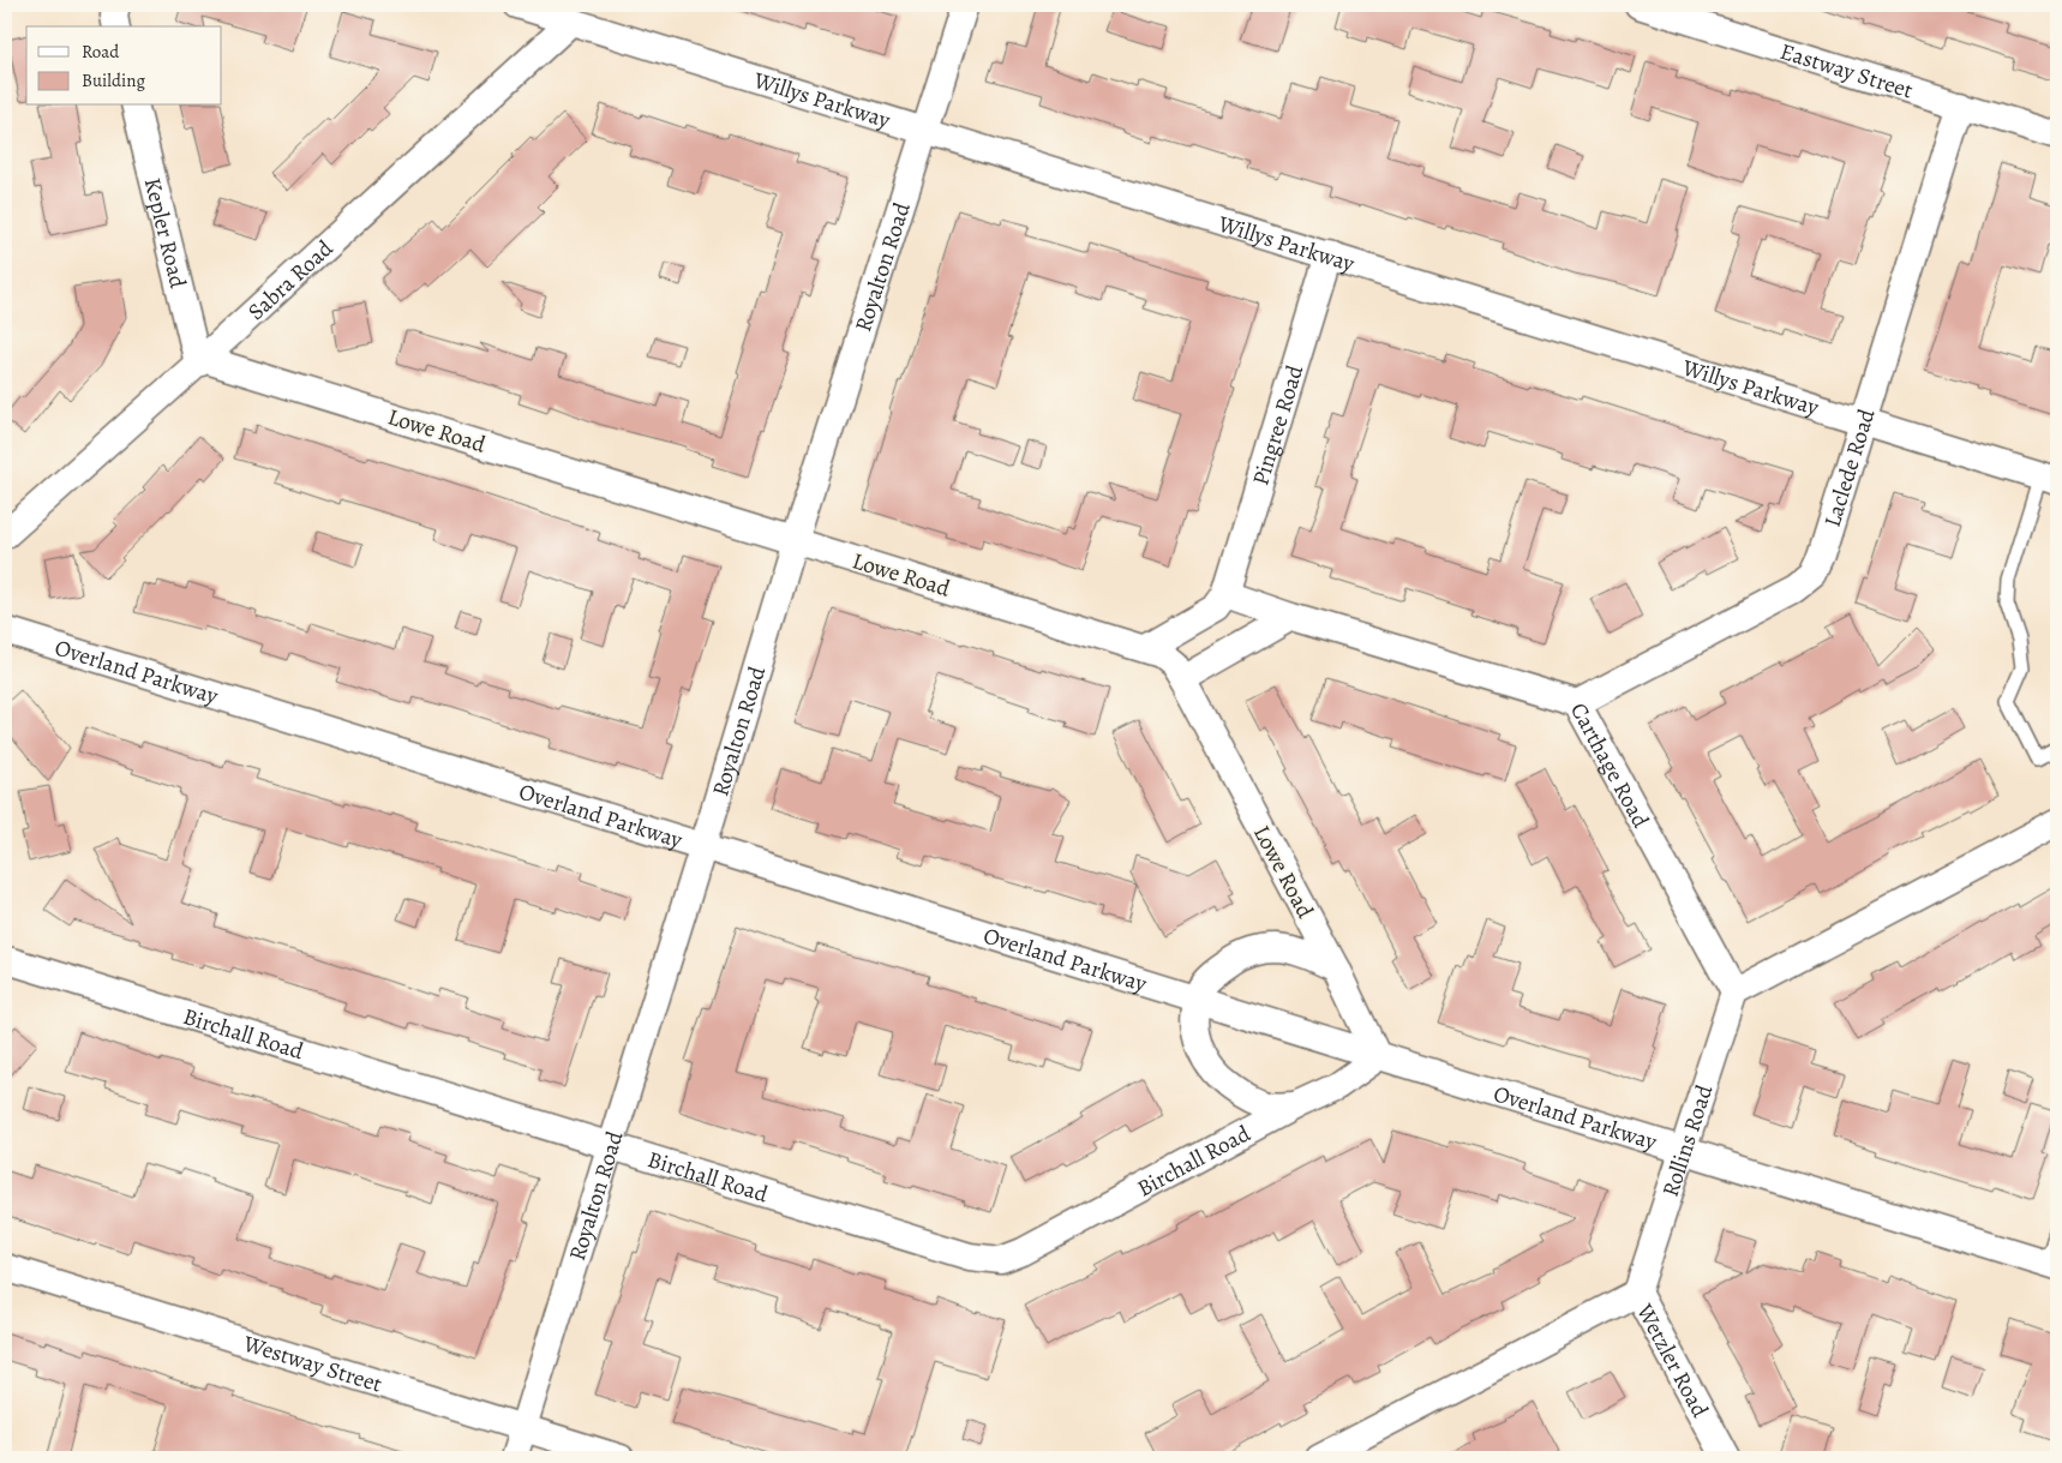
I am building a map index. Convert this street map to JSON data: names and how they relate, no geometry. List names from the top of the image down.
{
  "streets": {
    "street": [
      "Eastway Street",
      "Willys Parkway",
      "Kepler Road",
      "Royalton Road",
      "Sabra Road",
      "Pingree Road",
      "Lowe Road",
      "Laclede Road",
      "Overland Parkway",
      "Carthage Road",
      "Birchall Road",
      "Rollins Road",
      "Wetzler Road",
      "Westway Street"
    ]
  },
  "crossings": [
    ["Eastway Street", "Laclede Road"],
    ["Willys Parkway", "Royalton Road"],
    ["Willys Parkway", "Sabra Road"],
    ["Willys Parkway", "Pingree Road"],
    ["Willys Parkway", "Laclede Road"],
    ["Kepler Road", "Sabra Road"],
    ["Kepler Road", "Lowe Road"],
    ["Royalton Road", "Lowe Road"],
    ["Royalton Road", "Overland Parkway"],
    ["Royalton Road", "Birchall Road"],
    ["Royalton Road", "Westway Street"],
    ["Sabra Road", "Lowe Road"],
    ["Lowe Road", "Overland Parkway"],
    ["Lowe Road", "Birchall Road"],
    ["Laclede Road", "Carthage Road"],
    ["Overland Parkway", "Birchall Road"],
    ["Overland Parkway", "Rollins Road"],
    ["Carthage Road", "Rollins Road"],
    ["Rollins Road", "Wetzler Road"]
  ],
  "legend": ["Road", "Building"]
}
